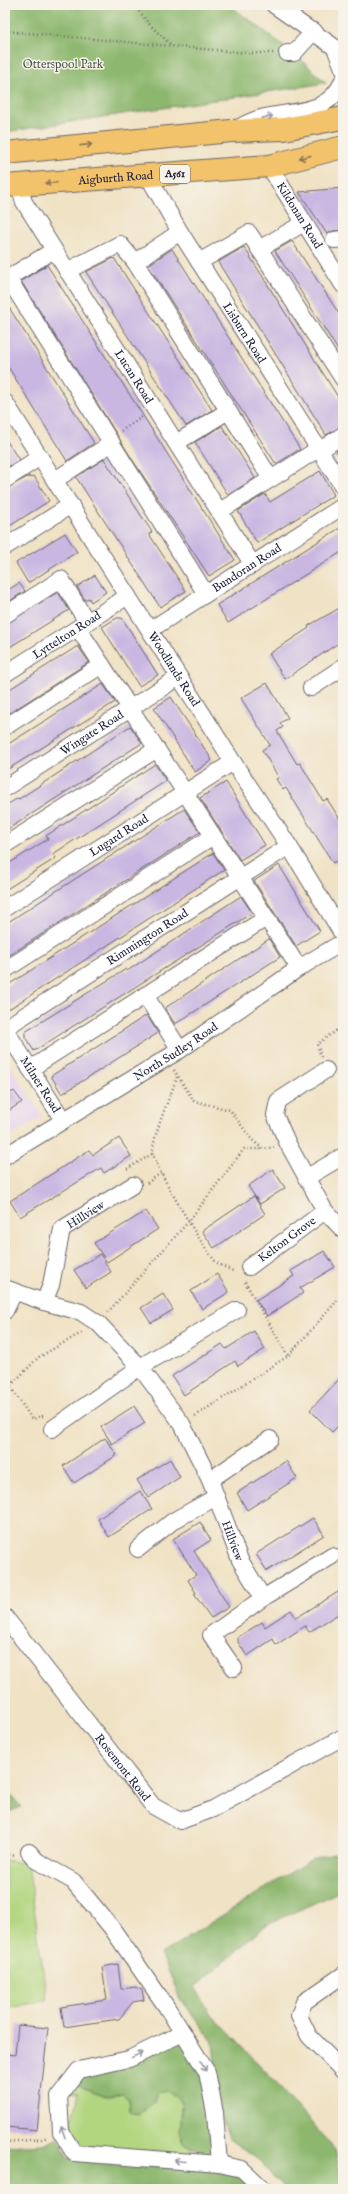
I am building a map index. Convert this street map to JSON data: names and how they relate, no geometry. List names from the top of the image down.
{
  "streets": {
    "highway": ["A561", "Aigburth Road"],
    "street": [
      "Kildonan Road",
      "Lisburn Road",
      "Lucan Road",
      "Bundoran Road",
      "Lyttelton Road",
      "Woodlands Road",
      "Wingate Road",
      "Lugard Road",
      "Rimmington Road",
      "North Sudley Road",
      "Milner Road",
      "Hillview",
      "Kelton Grove",
      "Rosemont Road"
    ]
  },
  "crossings": [
    ["Aigburth Road", "Kildonan Road"],
    ["Aigburth Road", "Lisburn Road"],
    ["Aigburth Road", "Lucan Road"],
    ["Lucan Road", "Bundoran Road"],
    ["Bundoran Road", "Woodlands Road"],
    ["Lyttelton Road", "Woodlands Road"],
    ["Woodlands Road", "Wingate Road"],
    ["Woodlands Road", "Lugard Road"],
    ["Woodlands Road", "Rimmington Road"],
    ["Rimmington Road", "Milner Road"],
    ["North Sudley Road", "Milner Road"]
  ],
  "parks": ["Otterspool Park"]
}
